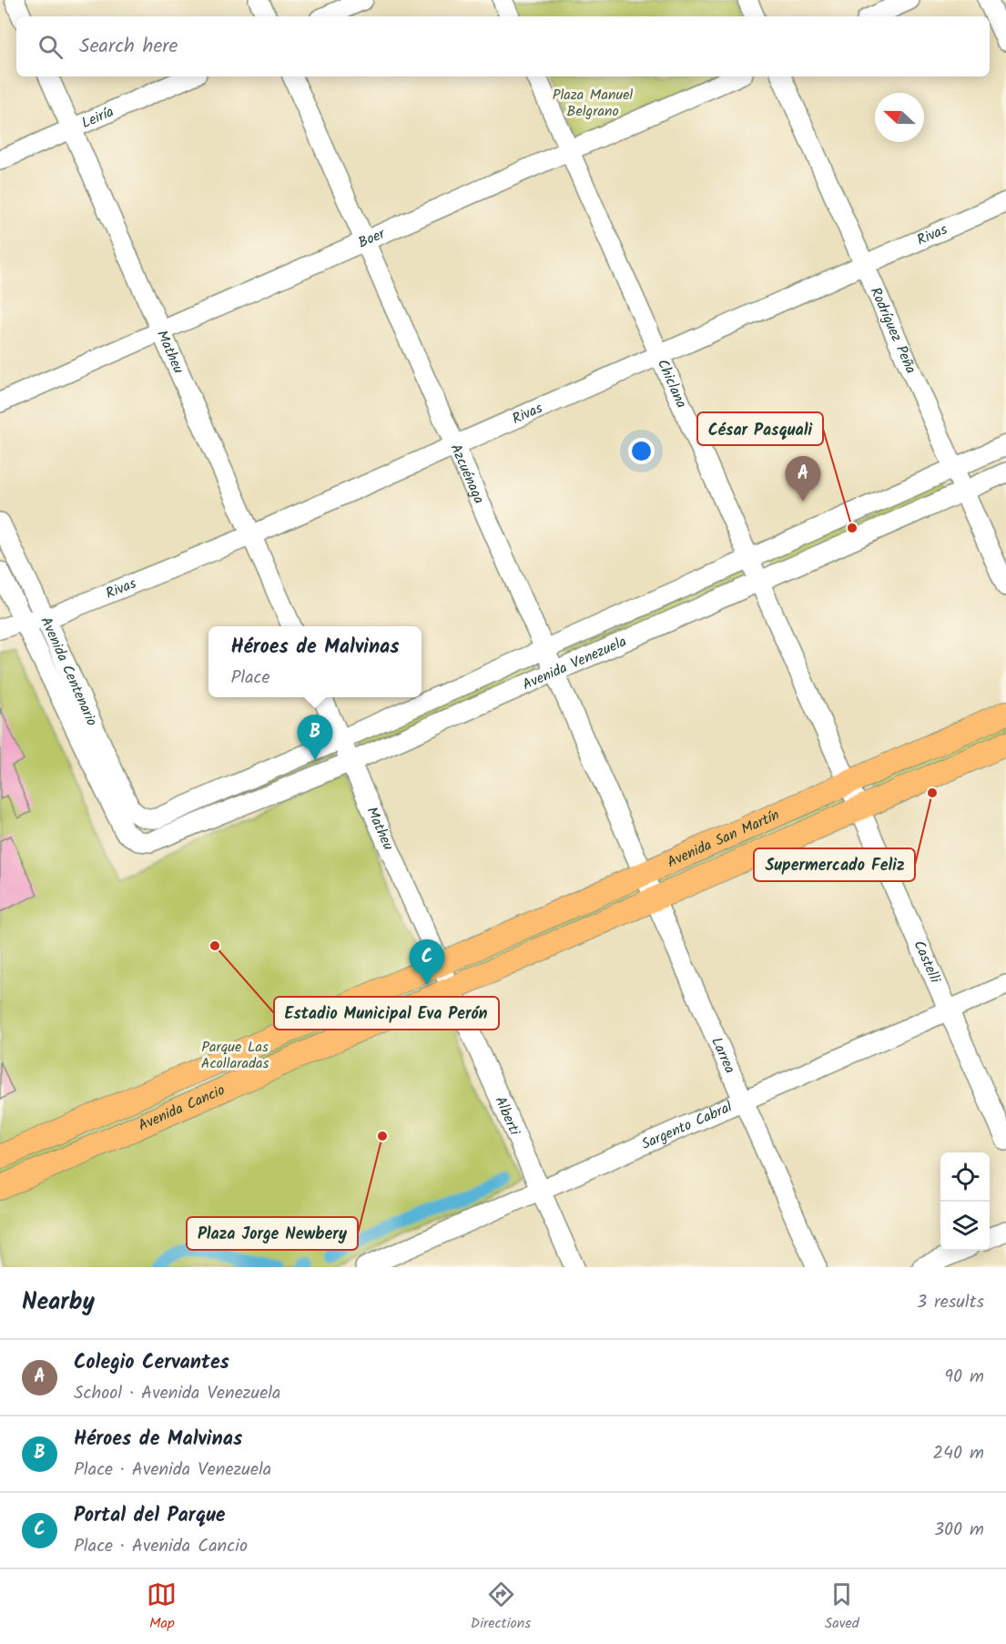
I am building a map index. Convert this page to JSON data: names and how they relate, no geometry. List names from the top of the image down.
{
  "streets": {
    "main road": ["Avenida San Martín", "Avenida Cancio"],
    "street": [
      "Leiría",
      "Rivas",
      "Boer",
      "Rodríguez Peña",
      "Matheu",
      "Chiclana",
      "Azcuénaga",
      "Avenida Venezuela",
      "Avenida Centenario",
      "Castelli",
      "Larrea",
      "Alberti",
      "Sargento Cabral"
    ]
  },
  "crossings": [
    ["Leiría", "Matheu"],
    ["Rivas", "Rodríguez Peña"],
    ["Rivas", "Matheu"],
    ["Rivas", "Chiclana"],
    ["Rivas", "Azcuénaga"],
    ["Rivas", "Avenida Centenario"],
    ["Boer", "Matheu"],
    ["Boer", "Chiclana"],
    ["Boer", "Azcuénaga"],
    ["Rodríguez Peña", "Avenida Venezuela"],
    ["Matheu", "Avenida Venezuela"],
    ["Matheu", "Avenida San Martín"],
    ["Matheu", "Avenida Cancio"],
    ["Matheu", "Alberti"],
    ["Chiclana", "Avenida Venezuela"],
    ["Chiclana", "Avenida San Martín"],
    ["Chiclana", "Castelli"],
    ["Azcuénaga", "Avenida Venezuela"],
    ["Azcuénaga", "Avenida San Martín"],
    ["Azcuénaga", "Larrea"],
    ["Avenida Venezuela", "Avenida Centenario"],
    ["Avenida San Martín", "Castelli"],
    ["Avenida San Martín", "Larrea"],
    ["Avenida San Martín", "Avenida Cancio"],
    ["Avenida San Martín", "Alberti"],
    ["Castelli", "Sargento Cabral"],
    ["Larrea", "Sargento Cabral"],
    ["Avenida Cancio", "Alberti"],
    ["Alberti", "Sargento Cabral"]
  ],
  "parks": ["Plaza Manuel Belgrano", "Parque Las Acollaradas"],
  "places": [
    "César Pasquali",
    "Supermercado Feliz",
    "Estadio Municipal Eva Perón",
    "Plaza Jorge Newbery"
  ],
  "north": "left",
  "page": {
    "search": "Search here",
    "pins": ["A", "B", "C"],
    "popup": ["Héroes de Malvinas", "Place"],
    "heading": ["Nearby", "3 results"],
    "list": [
      {
        "mark": "A",
        "name": "Colegio Cervantes",
        "note": "School · Avenida Venezuela",
        "value": "90 m"
      },
      {
        "mark": "B",
        "name": "Héroes de Malvinas",
        "note": "Place · Avenida Venezuela",
        "value": "240 m"
      },
      {
        "mark": "C",
        "name": "Portal del Parque",
        "note": "Place · Avenida Cancio",
        "value": "300 m"
      }
    ],
    "nav": ["Map", "Directions", "Saved"]
  }
}
